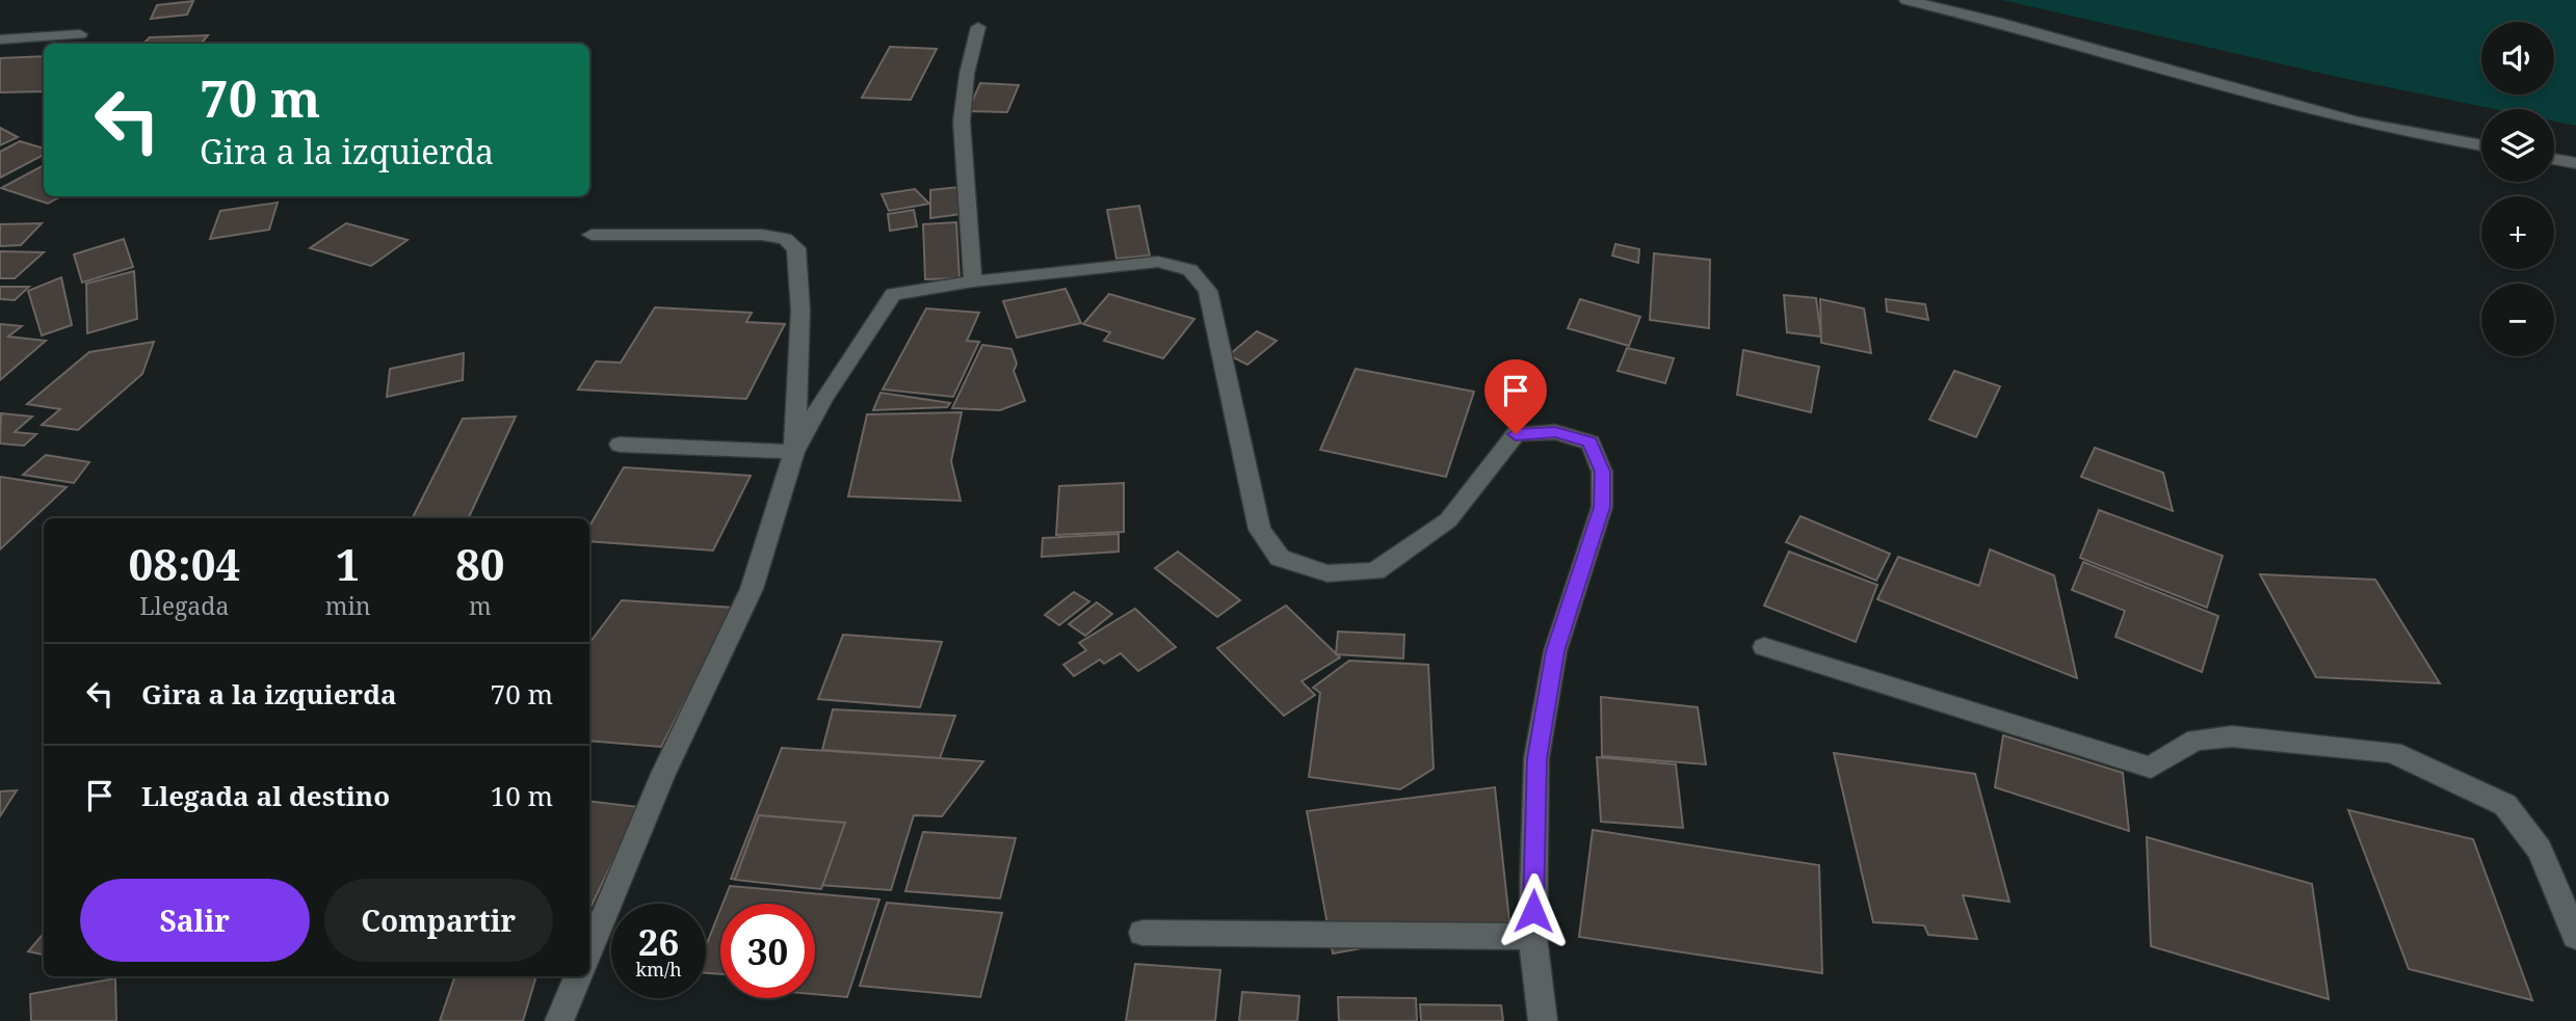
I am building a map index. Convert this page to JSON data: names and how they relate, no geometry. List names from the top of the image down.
{
  "page": {
    "map_buttons": ["+", "−"],
    "turn": ["70 m", "Gira a la izquierda"],
    "eta": [
      "08:04",
      "Llegada",
      "1",
      "min",
      "80",
      "m"
    ],
    "list": [
      {
        "name": "Gira a la izquierda",
        "value": "70 m"
      },
      {
        "name": "Llegada al destino",
        "value": "10 m"
      }
    ],
    "buttons": ["Salir", "Compartir"],
    "speed": "26 km/h",
    "limit": "30"
  }
}
